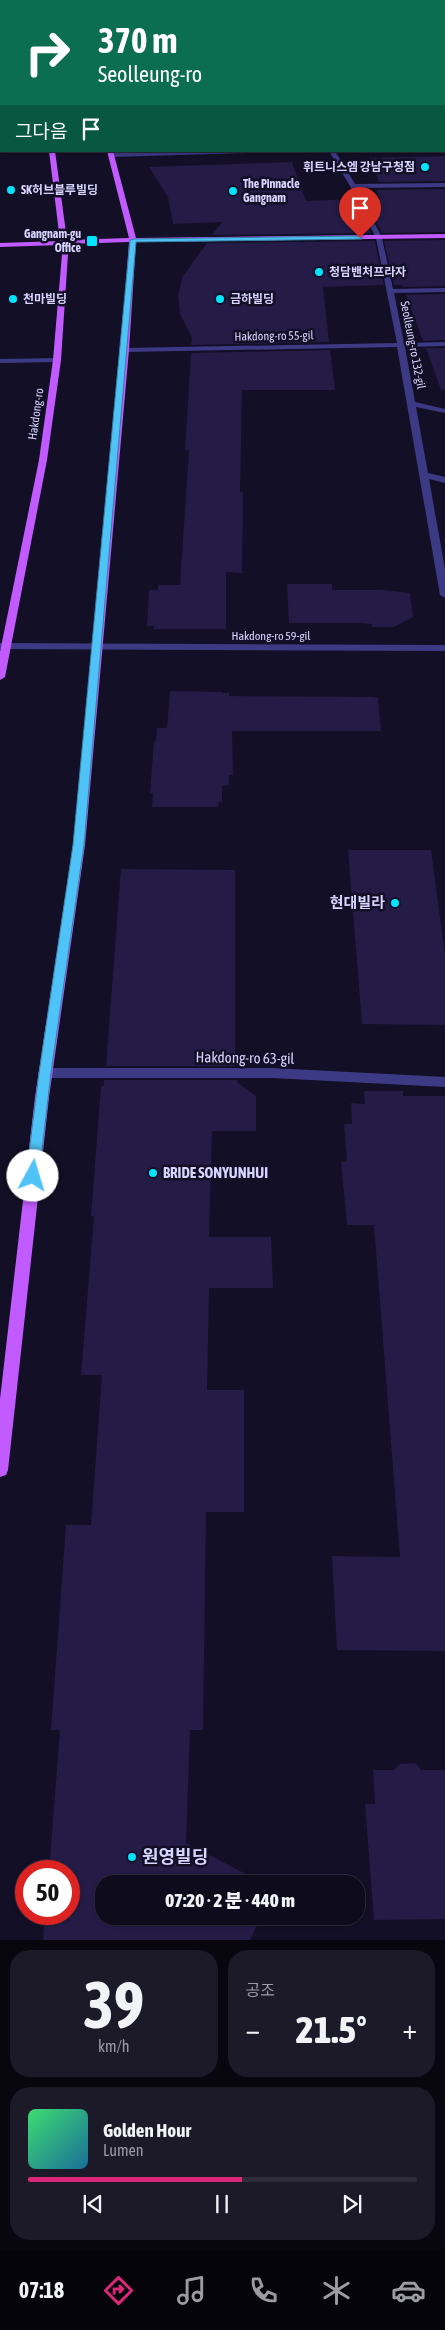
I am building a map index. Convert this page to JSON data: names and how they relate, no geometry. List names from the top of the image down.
{
  "streets": {
    "main road": ["Hakdong-ro"],
    "street": [
      "Hakdong-ro 55-gil",
      "Seolleung-ro 132-gil",
      "Hakdong-ro 59-gil",
      "Hakdong-ro 63-gil"
    ]
  },
  "crossings": [
    ["Hakdong-ro 55-gil", "Seolleung-ro 132-gil"],
    ["Hakdong-ro", "Hakdong-ro 59-gil"]
  ],
  "places": {
    "other": [
      "휘트니스엠 강남구청점",
      "SK허브블루빌딩",
      "The Pinnacle Gangnam",
      "청담밴처프라자",
      "천마빌딩",
      "금하빌딩",
      "현대빌라",
      "BRIDE SONYUNHUI",
      "원영빌딩"
    ],
    "transit": ["Gangnam-gu Office"]
  },
  "page": {
    "turn": ["370 m", "Seolleung-ro"],
    "then": "그다음",
    "limit": "50",
    "trip": "07:20 · 2 분 · 440 m",
    "tile": [
      ["39", "km/h"],
      "공조"
    ],
    "heat": ["−", "21.5°", "+"],
    "song": ["Golden Hour", "Lumen"],
    "tabs": "07:18"
  }
}
